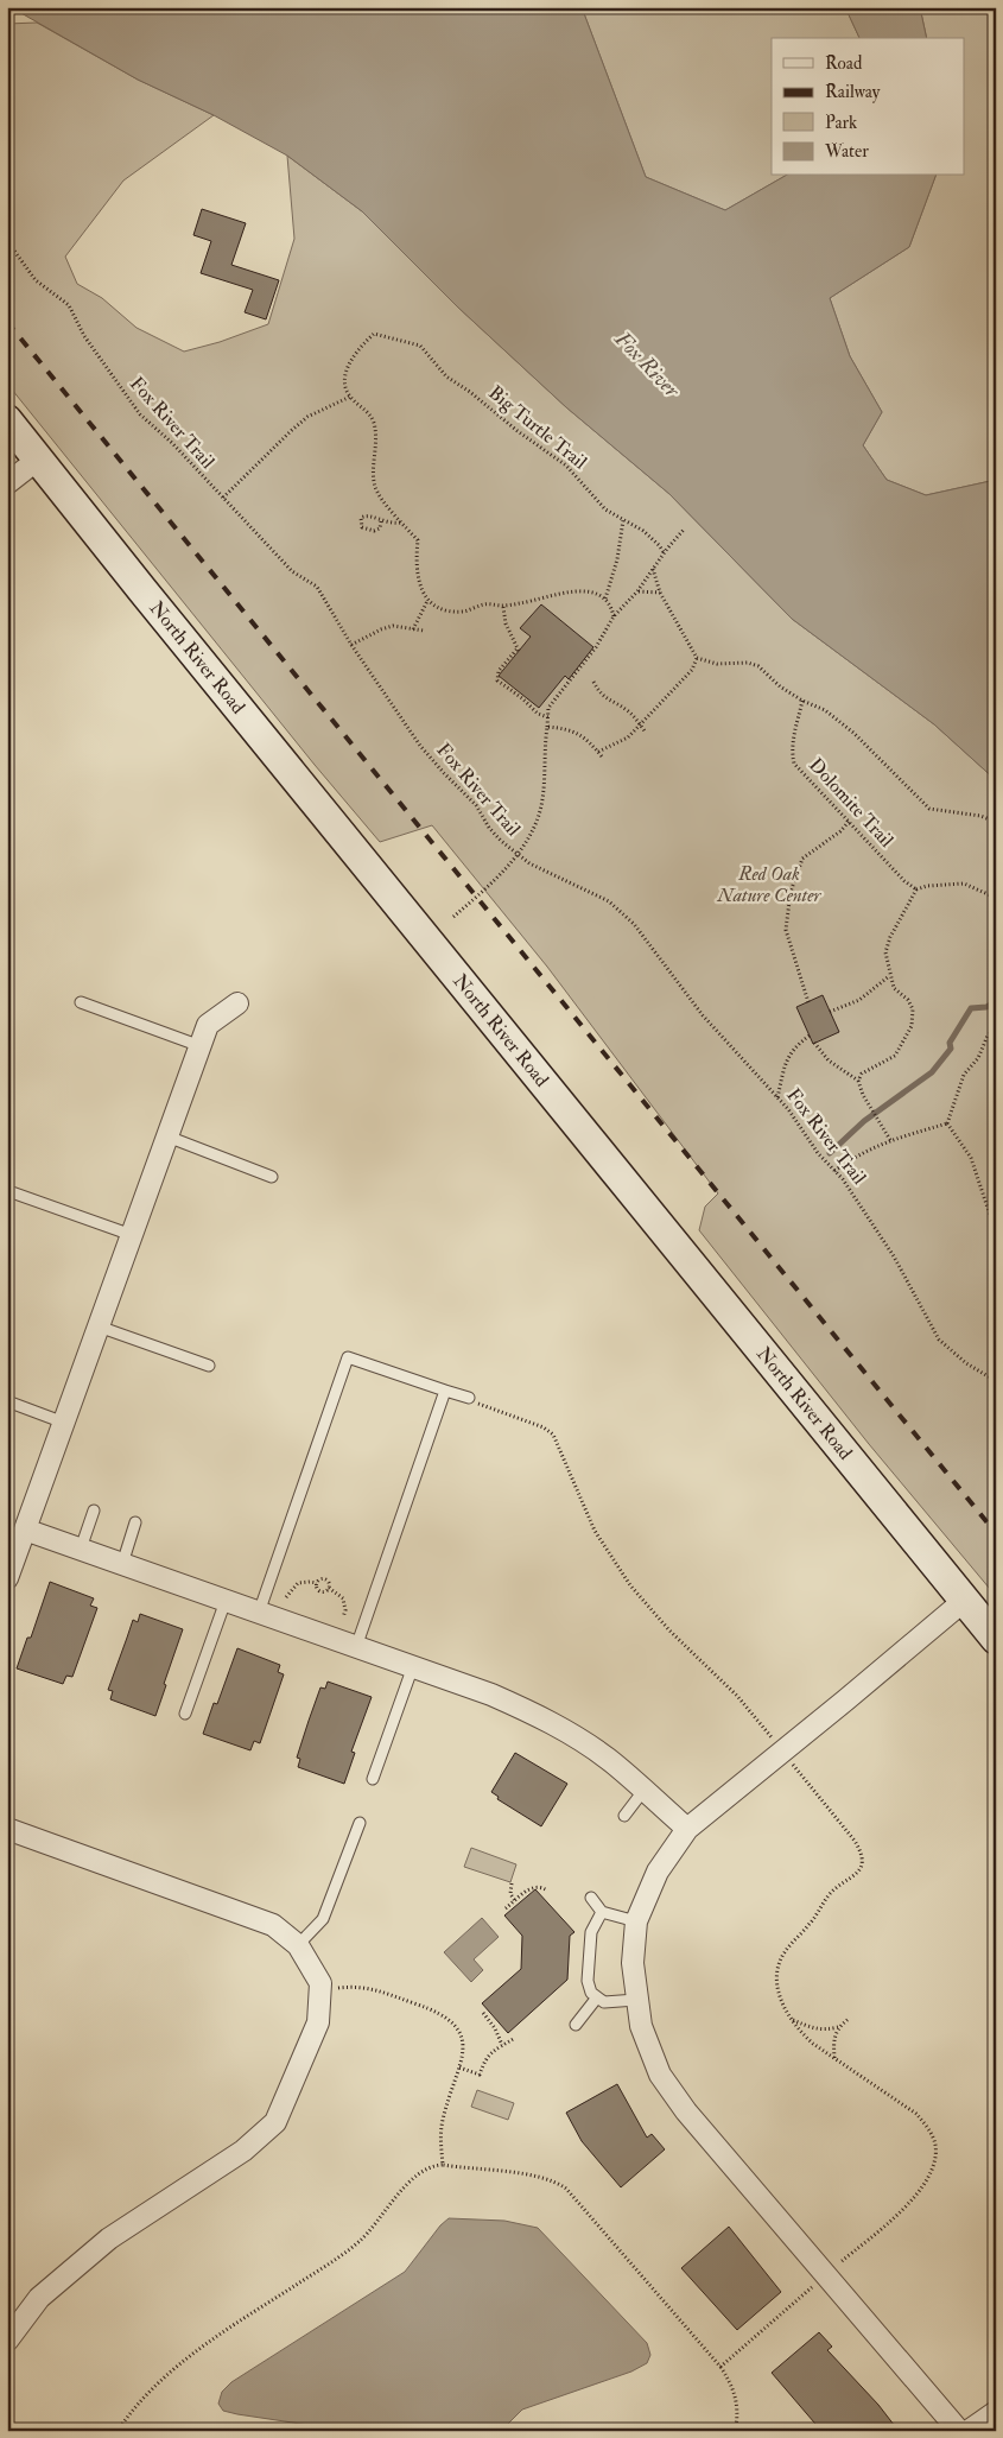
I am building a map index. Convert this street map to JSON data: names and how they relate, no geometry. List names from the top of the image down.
{
  "streets": {
    "main road": ["North River Road"],
    "path": ["Fox River Trail", "Big Turtle Trail", "Dolomite Trail"]
  },
  "water": ["Fox River"],
  "parks": ["Red Oak Nature Center"],
  "legend": [
    "Road",
    "Railway",
    "Park",
    "Water"
  ]
}
